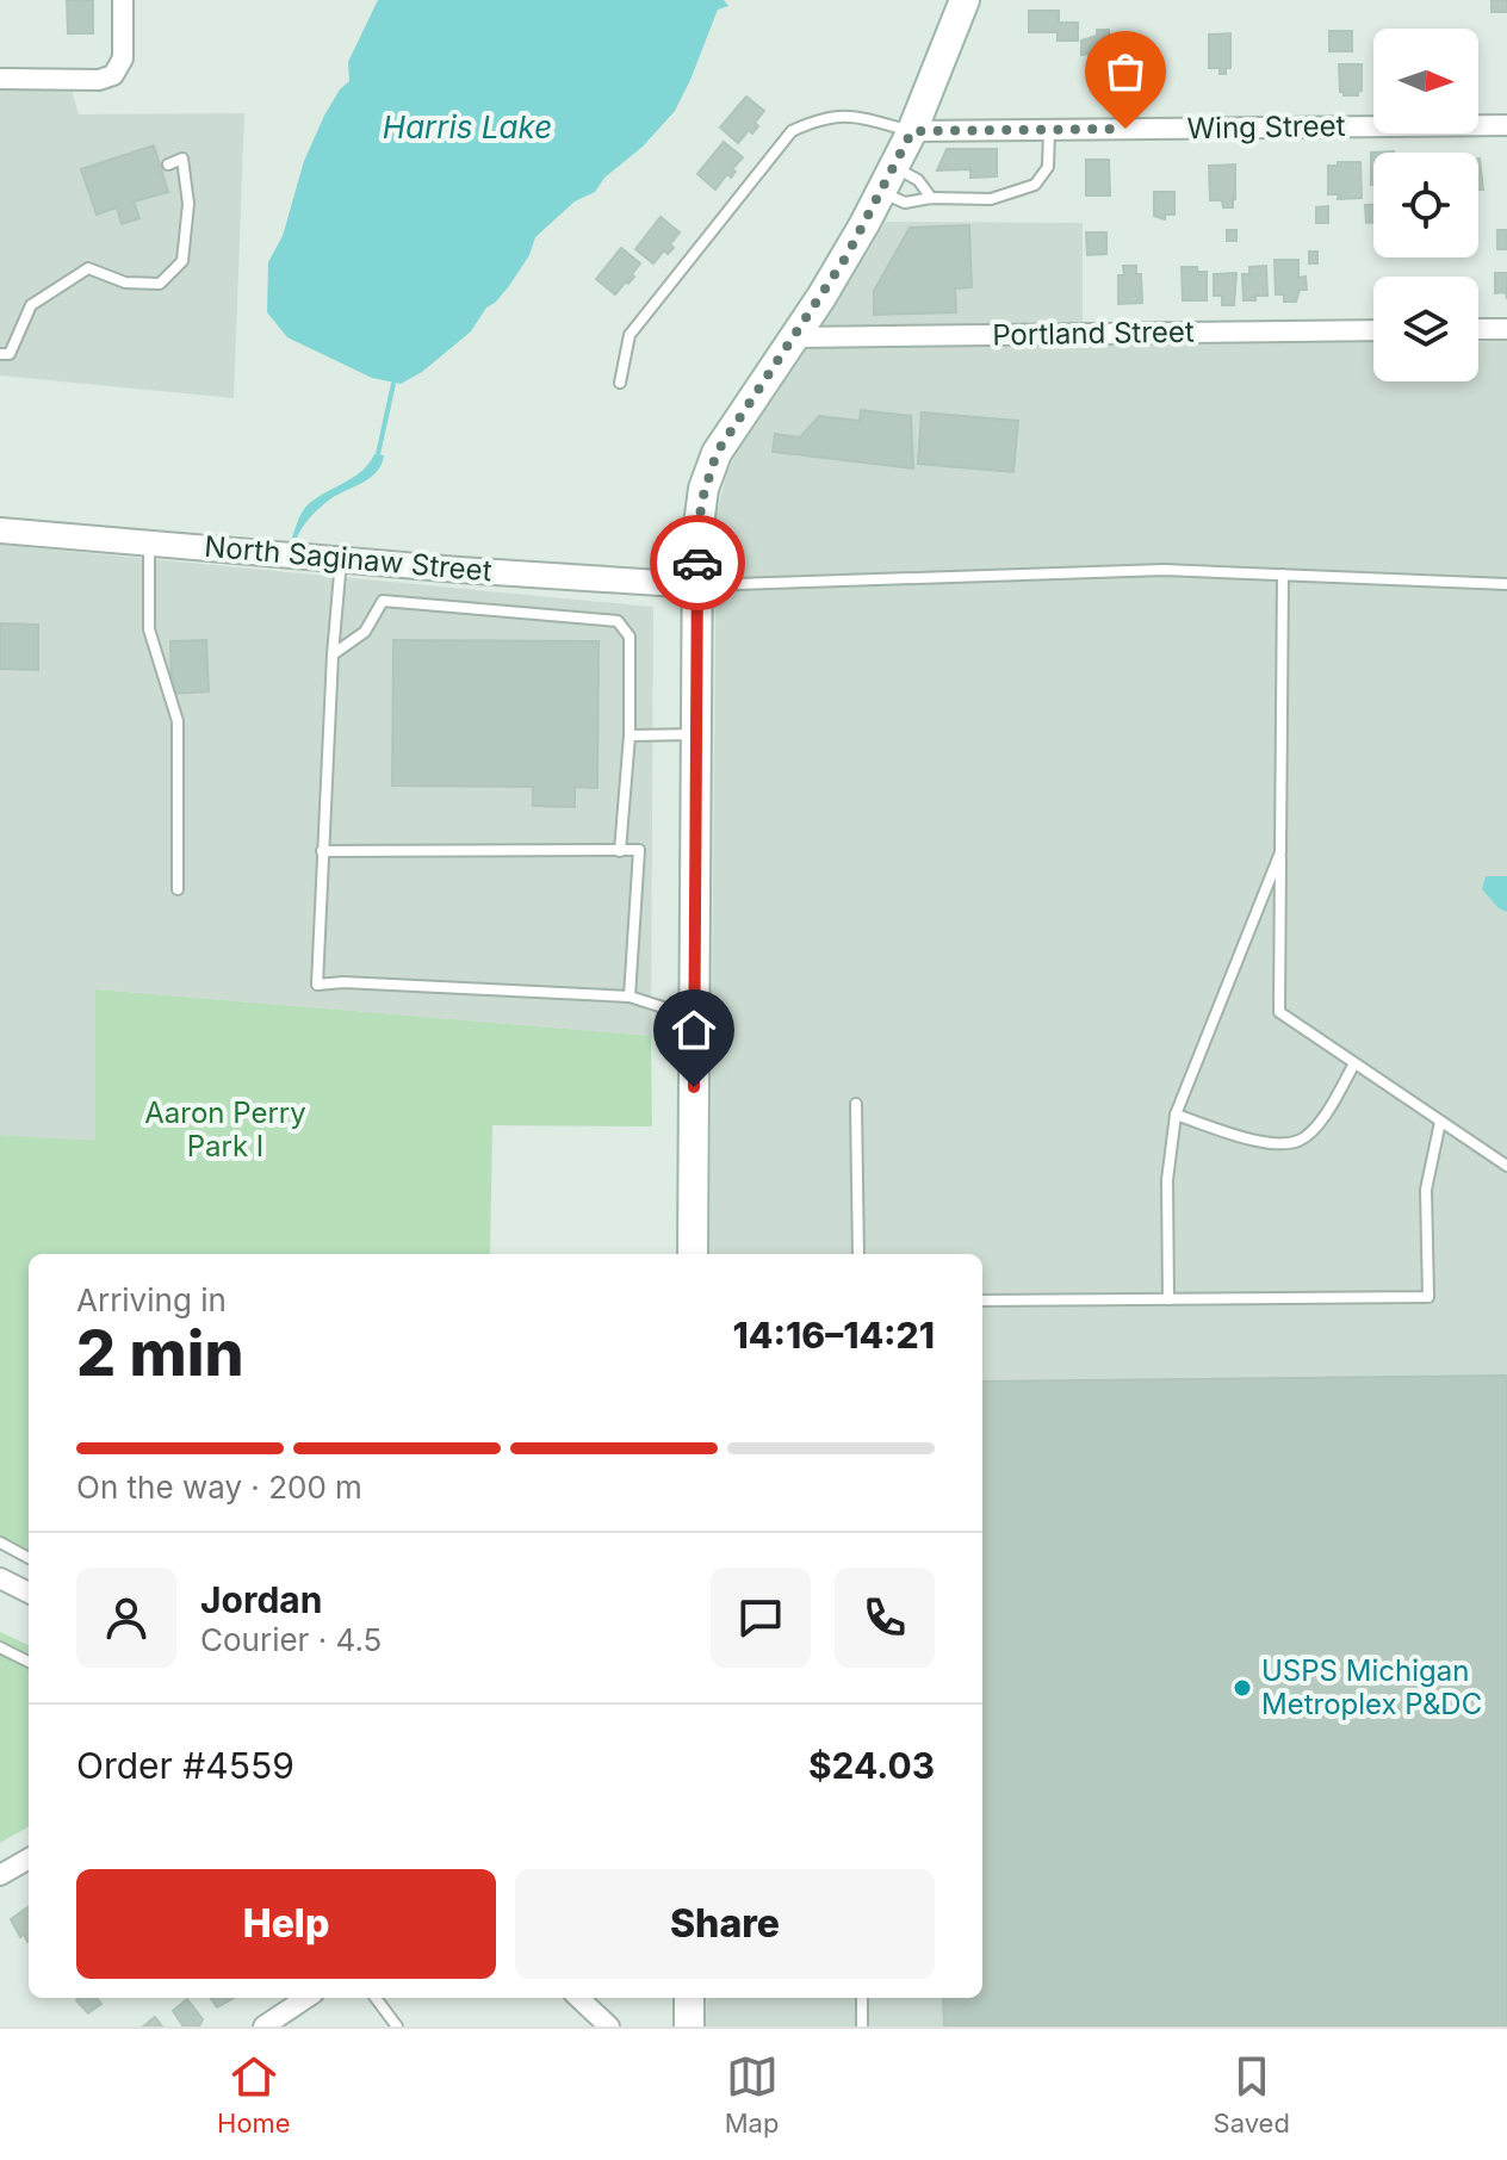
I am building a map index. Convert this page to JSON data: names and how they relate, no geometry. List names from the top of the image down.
{
  "streets": {
    "street": ["Wing Street", "Portland Street", "North Saginaw Street"]
  },
  "water": ["Harris Lake"],
  "parks": ["Aaron Perry Park I"],
  "places": ["USPS Michigan Metroplex P&DC"],
  "north": "right",
  "page": {
    "heading": ["2 min", "Arriving in", "14:16–14:21"],
    "panel": [
      "Jordan",
      "Courier · 4.5",
      "Order #4559",
      "$24.03"
    ],
    "bar": "On the way · 200 m",
    "buttons": ["Help", "Share"],
    "tabs": ["Home", "Map", "Saved"]
  }
}
